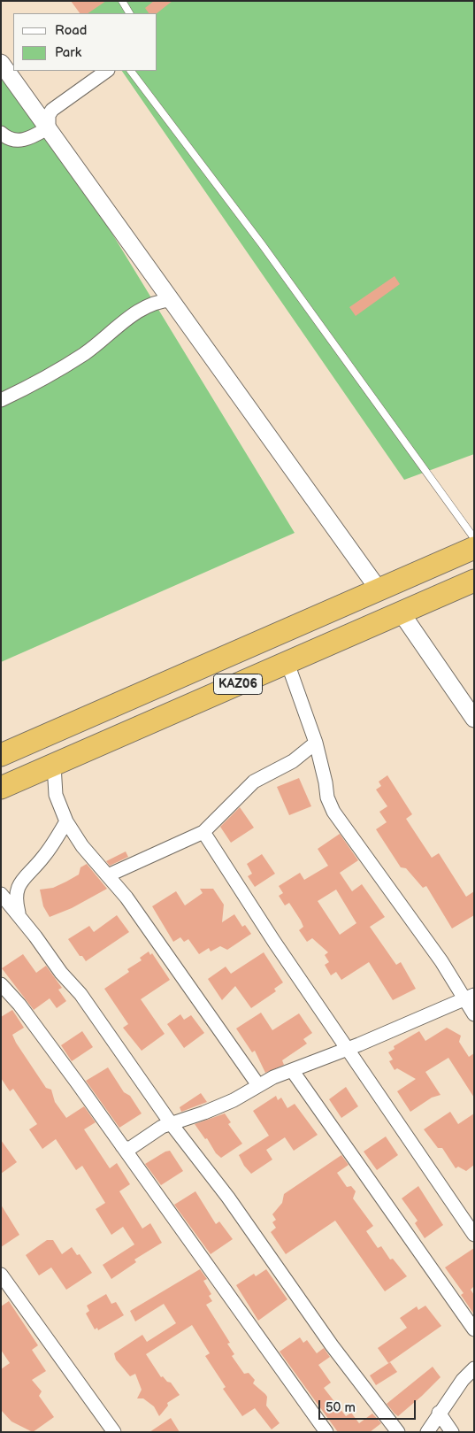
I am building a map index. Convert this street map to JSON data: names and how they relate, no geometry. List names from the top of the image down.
{
  "streets": {
    "highway": ["KАZ06"]
  },
  "legend": ["Road", "Park"],
  "scale_bar": "50 m"
}
